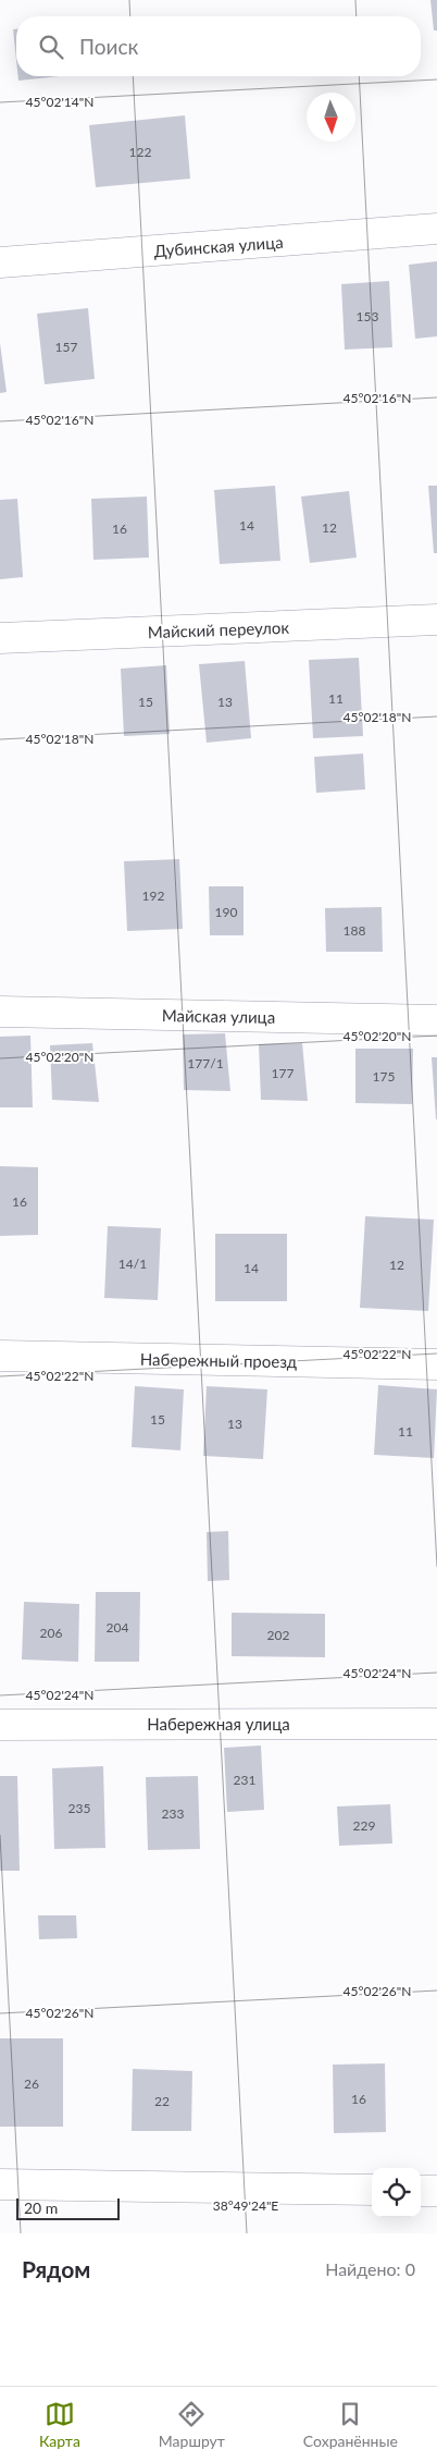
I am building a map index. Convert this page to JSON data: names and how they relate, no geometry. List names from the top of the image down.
{
  "streets": {
    "street": [
      "Дубинская улица",
      "Майский переулок",
      "Майская улица",
      "Набережный проезд",
      "Набережная улица"
    ]
  },
  "house_numbers": [
    "122",
    "153",
    "157",
    "14",
    "12",
    "16",
    "11",
    "15",
    "13",
    "192",
    "190",
    "188",
    "177/1",
    "177",
    "175",
    "16",
    "14/1",
    "12",
    "14",
    "15",
    "13",
    "11",
    "204",
    "206",
    "202",
    "231",
    "235",
    "233",
    "229",
    "26",
    "16",
    "22"
  ],
  "scale_bar": "20 m",
  "north": "bottom",
  "page": {
    "search": "Поиск",
    "scale": "20 m",
    "heading": ["Рядом", "Найдено: 0"],
    "nav": ["Карта", "Маршрут", "Сохранённые"]
  },
  "coordinates": [
    "45°02'14\"N",
    "45°02'16\"N",
    "45°02'18\"N",
    "45°02'20\"N",
    "45°02'22\"N",
    "45°02'24\"N",
    "45°02'26\"N",
    "38°49'24\"E"
  ]
}
